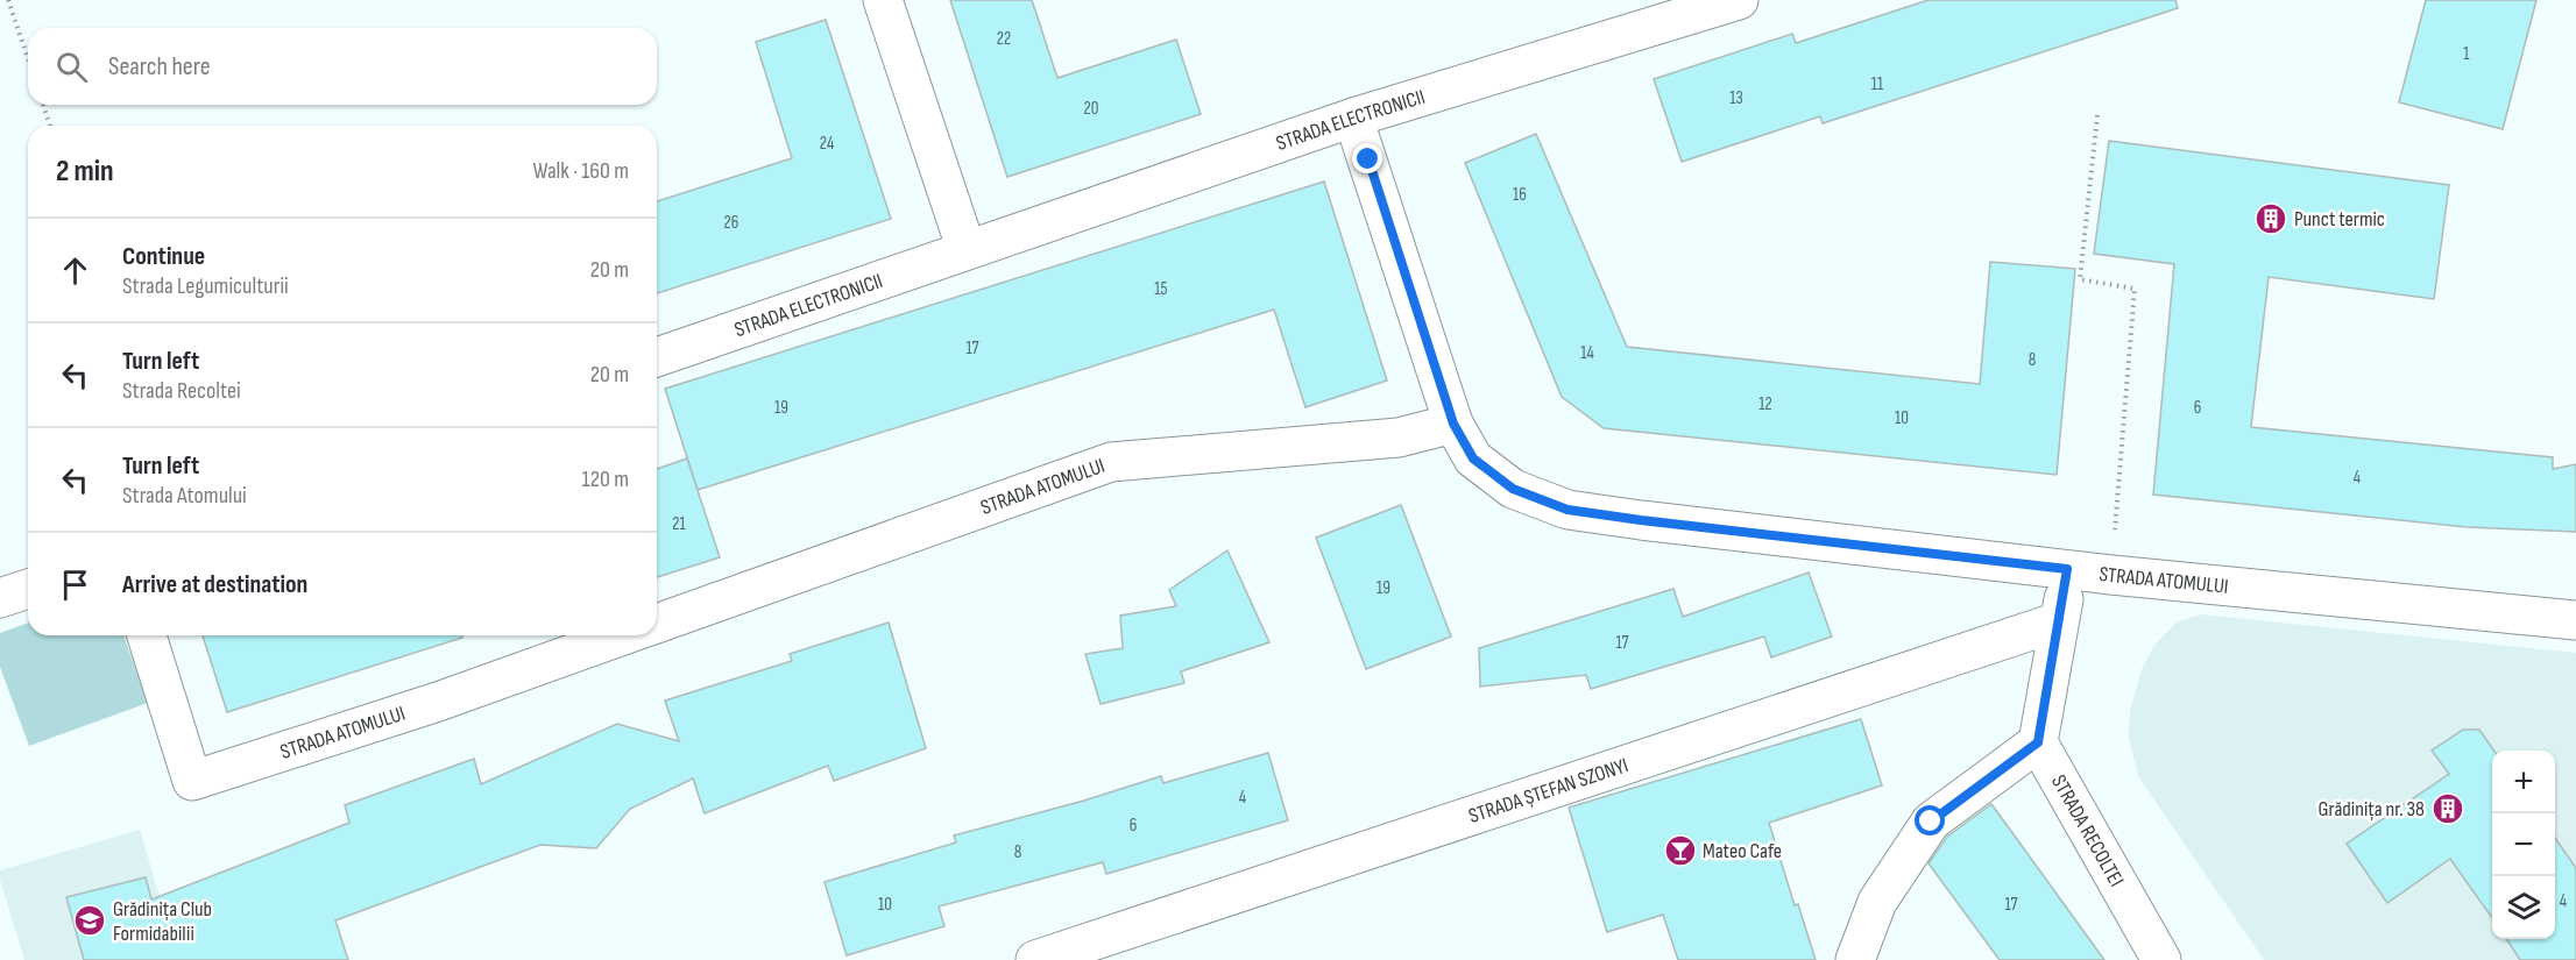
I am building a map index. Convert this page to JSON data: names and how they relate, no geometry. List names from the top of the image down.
{
  "streets": {
    "street": [
      "STRADA ELECTRONICII",
      "STRADA ATOMULUI",
      "STRADA ȘTEFAN SZONYI",
      "STRADA RECOLTEI"
    ]
  },
  "crossings": [
    ["STRADA ELECTRONICII", "STRADA ATOMULUI"]
  ],
  "places": {
    "building": ["Punct termic", "Grădinița nr. 38"],
    "bar": ["Mateo Cafe"],
    "school or university": ["Grădinița Club Formidabilii"]
  },
  "house_numbers": [
    "22",
    "1",
    "11",
    "13",
    "20",
    "24",
    "16",
    "26",
    "15",
    "17",
    "14",
    "8",
    "12",
    "19",
    "6",
    "10",
    "4",
    "21",
    "19",
    "17",
    "4",
    "6",
    "8",
    "4",
    "10",
    "17"
  ],
  "page": {
    "search": "Search here",
    "heading": ["2 min", "Walk · 160 m"],
    "list": [
      ["Continue", "Strada Legumiculturii", "20 m"],
      ["Turn left", "Strada Recoltei", "20 m"],
      ["Turn left", "Strada Atomului", "120 m"],
      "Arrive at destination"
    ],
    "map_buttons": ["+", "−"]
  }
}
